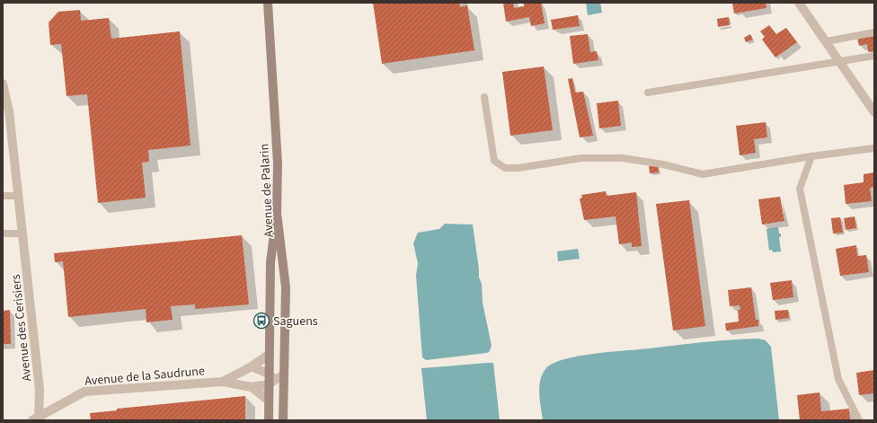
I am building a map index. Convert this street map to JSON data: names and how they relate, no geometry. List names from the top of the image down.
{
  "streets": {
    "main road": ["Avenue de Palarin"],
    "street": ["Avenue des Cerisiers", "Avenue de la Saudrune"]
  },
  "crossings": [
    ["Avenue de Palarin", "Avenue de la Saudrune"],
    ["Avenue des Cerisiers", "Avenue de la Saudrune"]
  ],
  "places": {
    "bus stop": ["Saguens"]
  }
}
